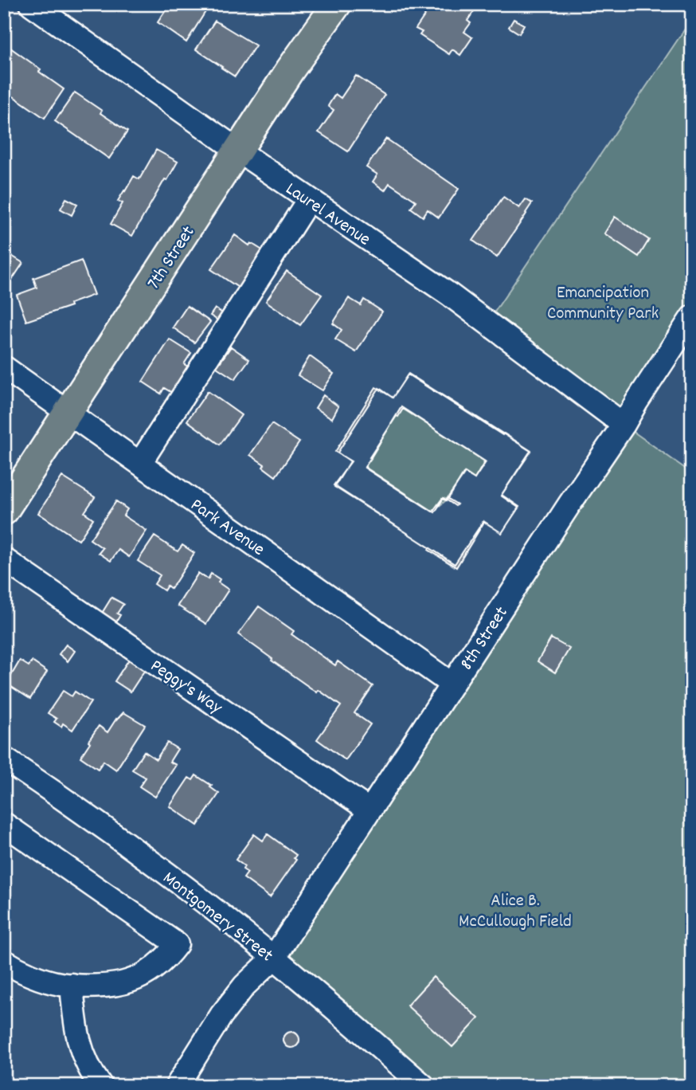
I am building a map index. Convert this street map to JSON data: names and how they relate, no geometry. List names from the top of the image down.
{
  "streets": {
    "main road": ["7th Street"],
    "street": [
      "Laurel Avenue",
      "Park Avenue",
      "8th Street",
      "Peggy's Way",
      "Montgomery Street"
    ]
  },
  "crossings": [
    ["Laurel Avenue", "7th Street"],
    ["Laurel Avenue", "8th Street"],
    ["7th Street", "Park Avenue"],
    ["Park Avenue", "8th Street"],
    ["8th Street", "Peggy's Way"],
    ["8th Street", "Montgomery Street"]
  ],
  "parks": ["Emancipation Community Park", "Alice B. McCullough Field"]
}
